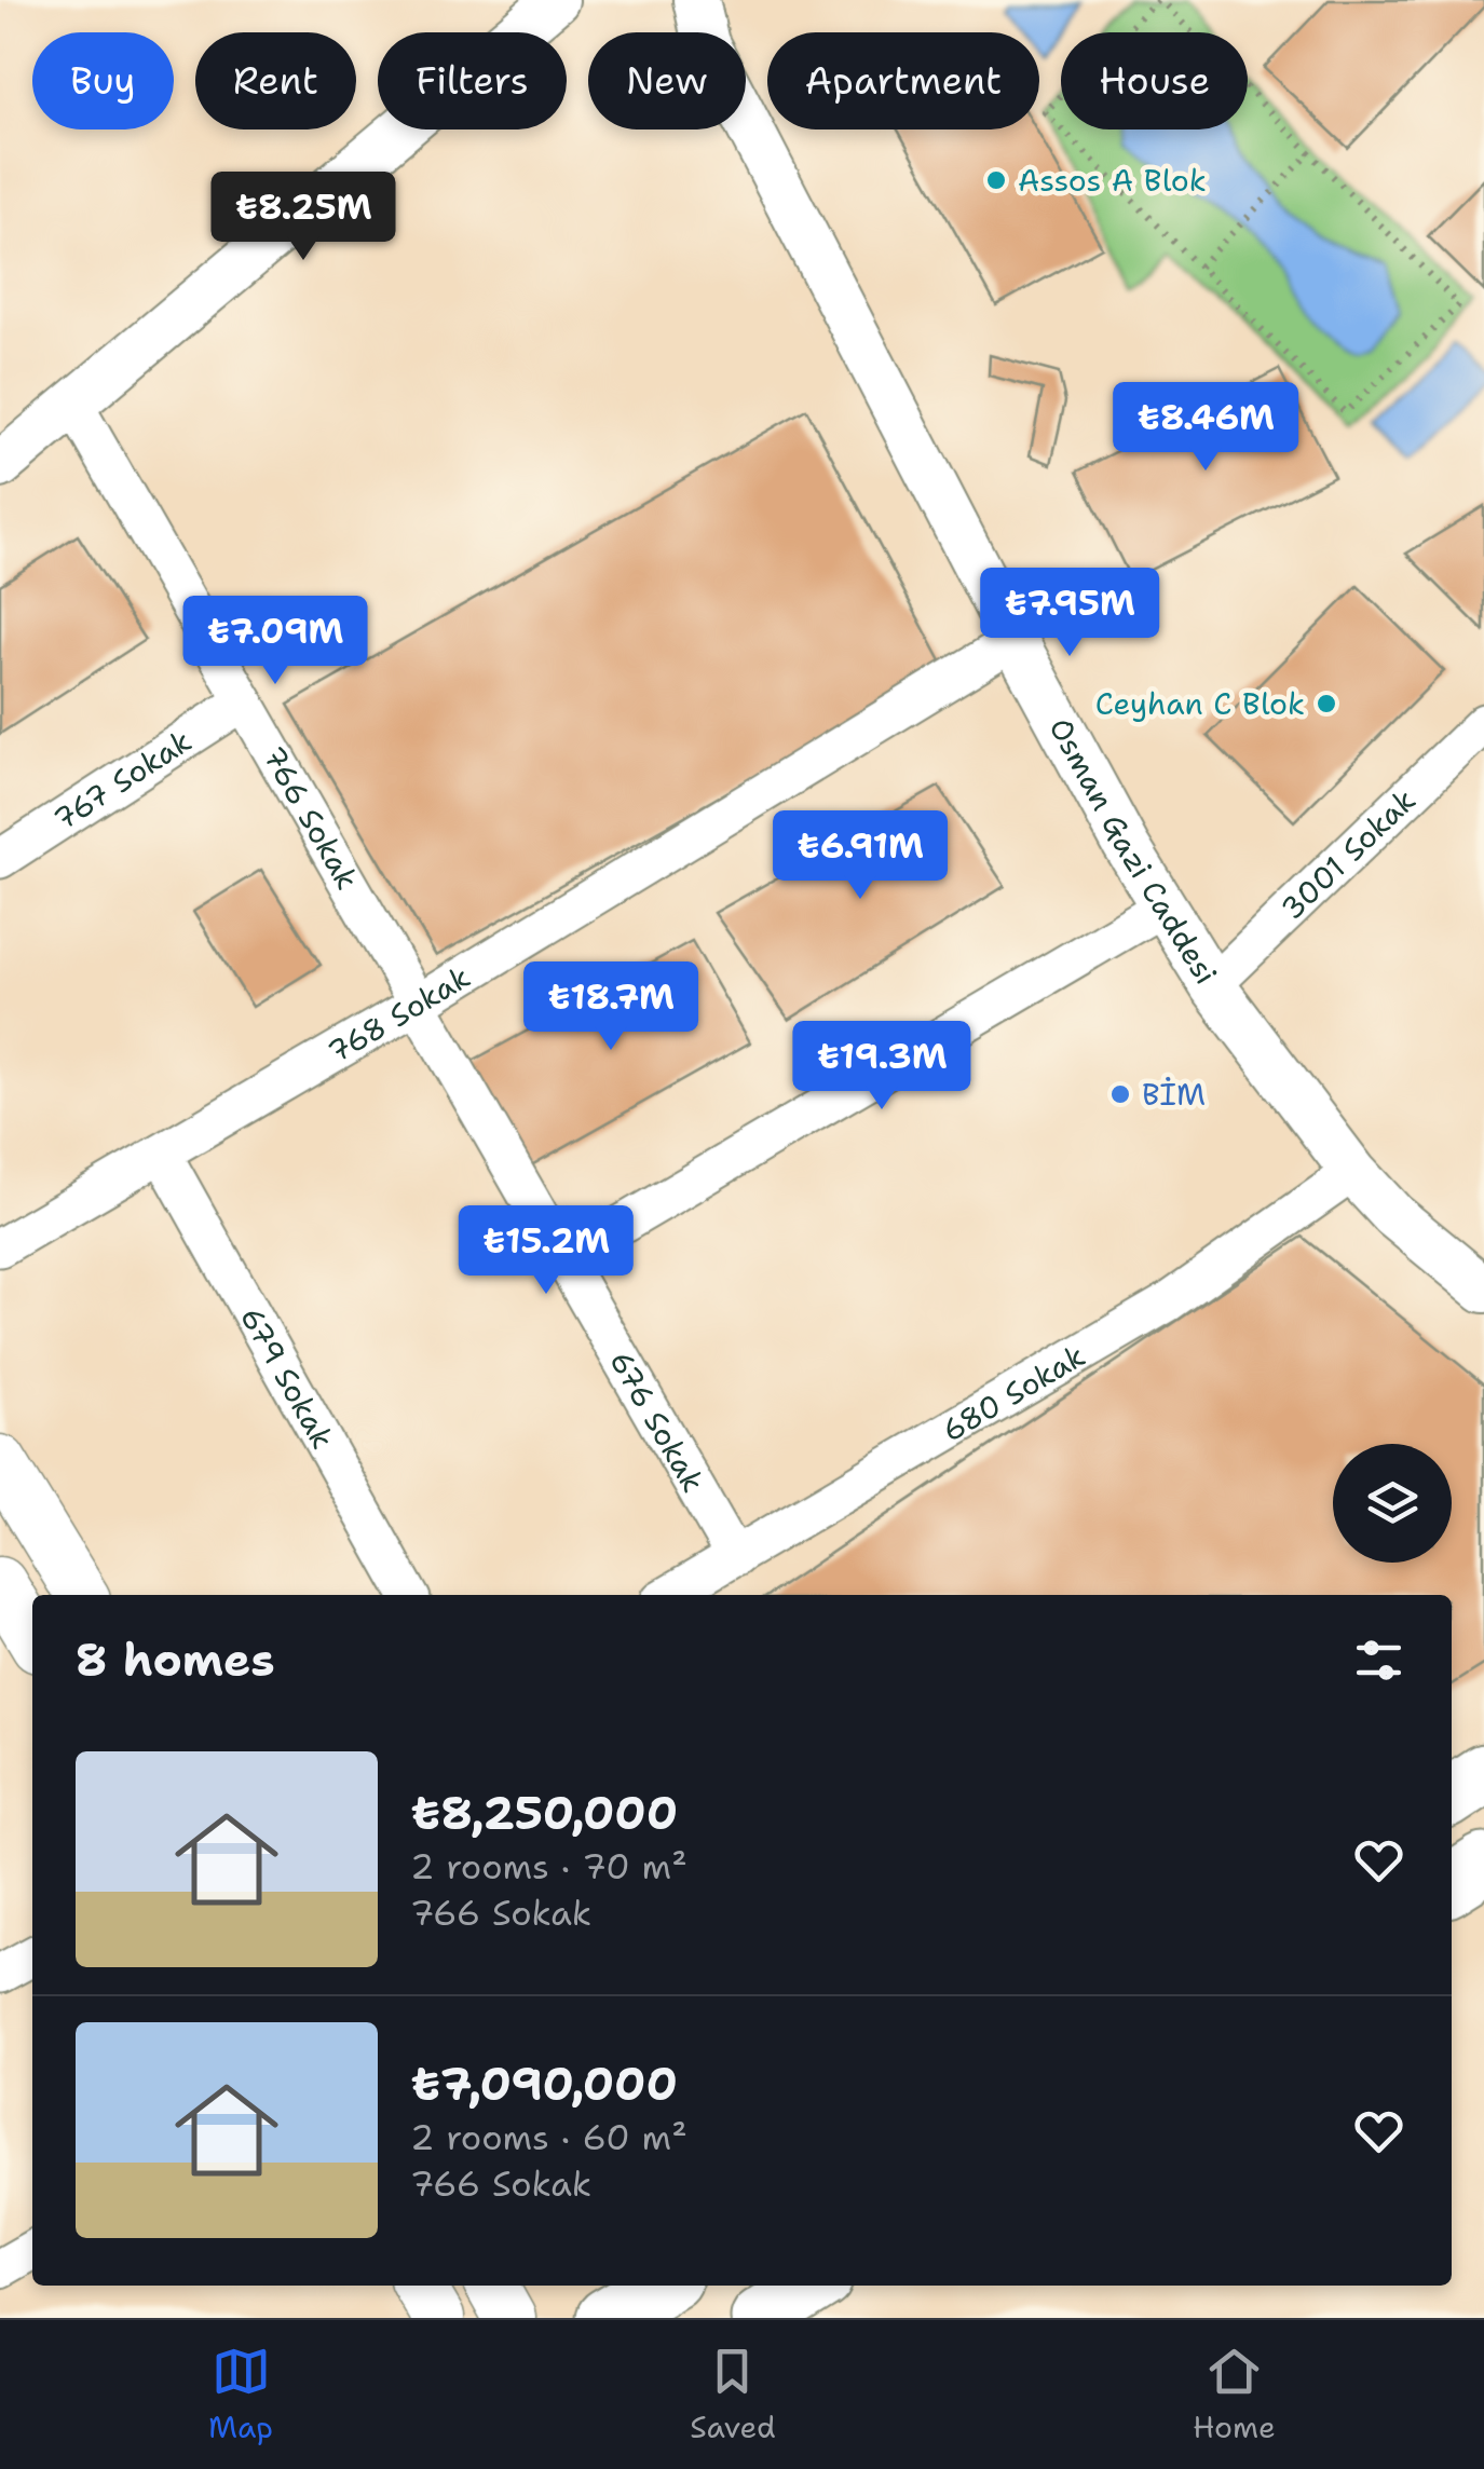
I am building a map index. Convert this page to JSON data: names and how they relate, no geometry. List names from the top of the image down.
{
  "streets": {
    "street": [
      "767 Sokak",
      "766 Sokak",
      "Osman Gazi Caddesi",
      "3001 Sokak",
      "768 Sokak",
      "679 Sokak",
      "680 Sokak",
      "676 Sokak"
    ]
  },
  "crossings": [
    ["767 Sokak", "766 Sokak"],
    ["766 Sokak", "768 Sokak"],
    ["766 Sokak", "676 Sokak"],
    ["Osman Gazi Caddesi", "3001 Sokak"],
    ["Osman Gazi Caddesi", "768 Sokak"],
    ["Osman Gazi Caddesi", "680 Sokak"],
    ["768 Sokak", "679 Sokak"],
    ["768 Sokak", "676 Sokak"],
    ["680 Sokak", "676 Sokak"]
  ],
  "places": ["Assos A Blok", "Ceyhan C Blok", "BİM"],
  "page": {
    "chip": [
      "Buy",
      "Rent",
      "Filters",
      "New",
      "Apartment",
      "House"
    ],
    "price": [
      "₺8.25M",
      "₺8.46M",
      "₺7.95M",
      "₺7.09M",
      "₺6.91M",
      "₺18.7M",
      "₺19.3M",
      "₺15.2M"
    ],
    "heading": "8 homes",
    "list": [
      {
        "name": "₺8,250,000",
        "note": "2 rooms · 70 m² · 766 Sokak"
      },
      {
        "name": "₺7,090,000",
        "note": "2 rooms · 60 m² · 766 Sokak"
      }
    ],
    "tabs": ["Map", "Saved", "Home"]
  }
}
